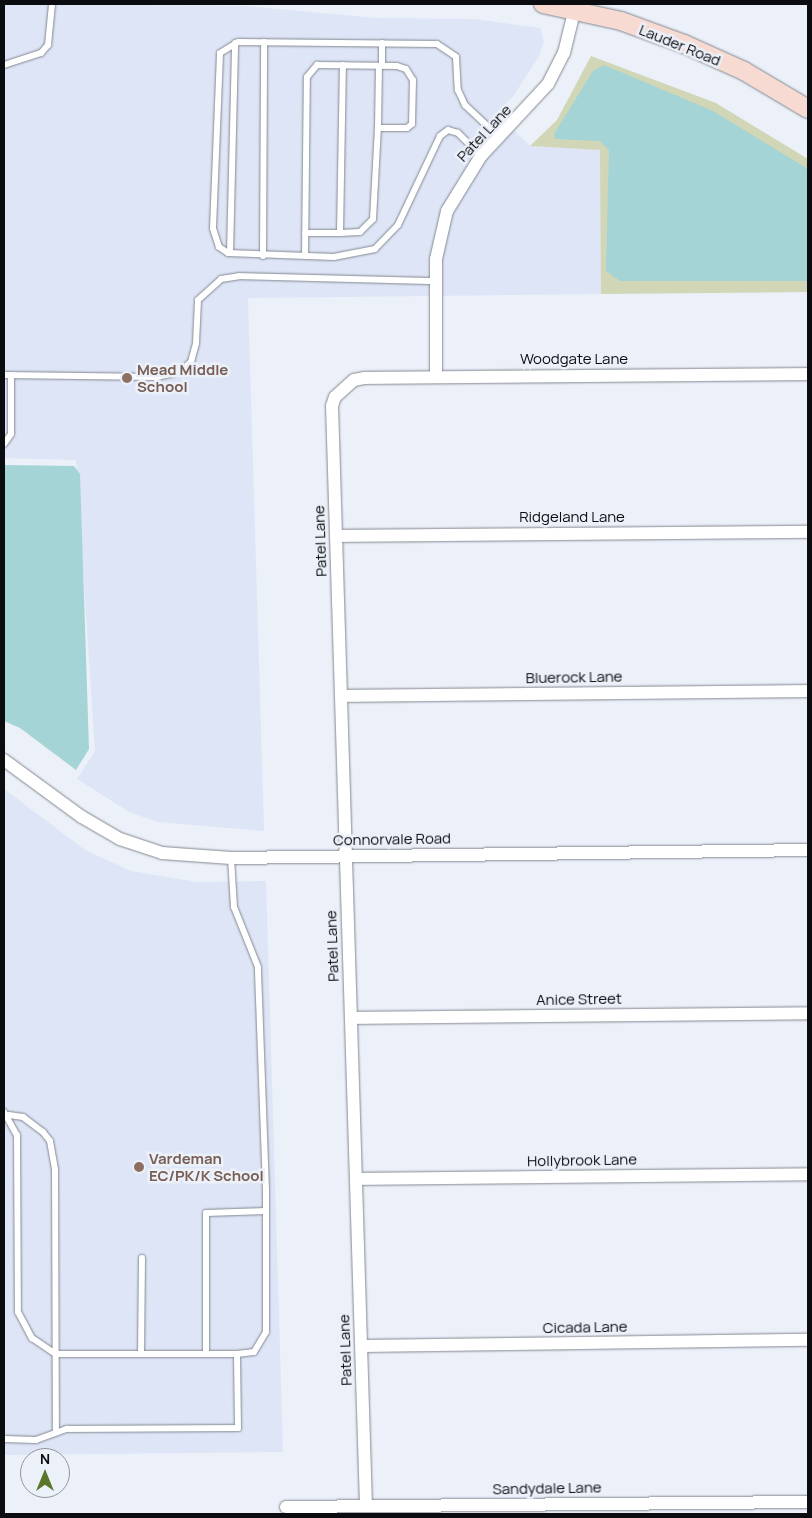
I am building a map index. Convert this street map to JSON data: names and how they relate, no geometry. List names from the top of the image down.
{
  "streets": {
    "main road": ["Lauder Road"],
    "street": [
      "Patel Lane",
      "Woodgate Lane",
      "Ridgeland Lane",
      "Bluerock Lane",
      "Connorvale Road",
      "Anice Street",
      "Hollybrook Lane",
      "Cicada Lane",
      "Sandydale Lane"
    ]
  },
  "crossings": [
    ["Lauder Road", "Patel Lane"],
    ["Patel Lane", "Woodgate Lane"],
    ["Patel Lane", "Ridgeland Lane"],
    ["Patel Lane", "Bluerock Lane"],
    ["Patel Lane", "Connorvale Road"],
    ["Patel Lane", "Anice Street"],
    ["Patel Lane", "Hollybrook Lane"],
    ["Patel Lane", "Cicada Lane"],
    ["Patel Lane", "Sandydale Lane"]
  ],
  "places": ["Mead Middle School", "Vardeman EC/PK/K School"],
  "north": "top"
}
